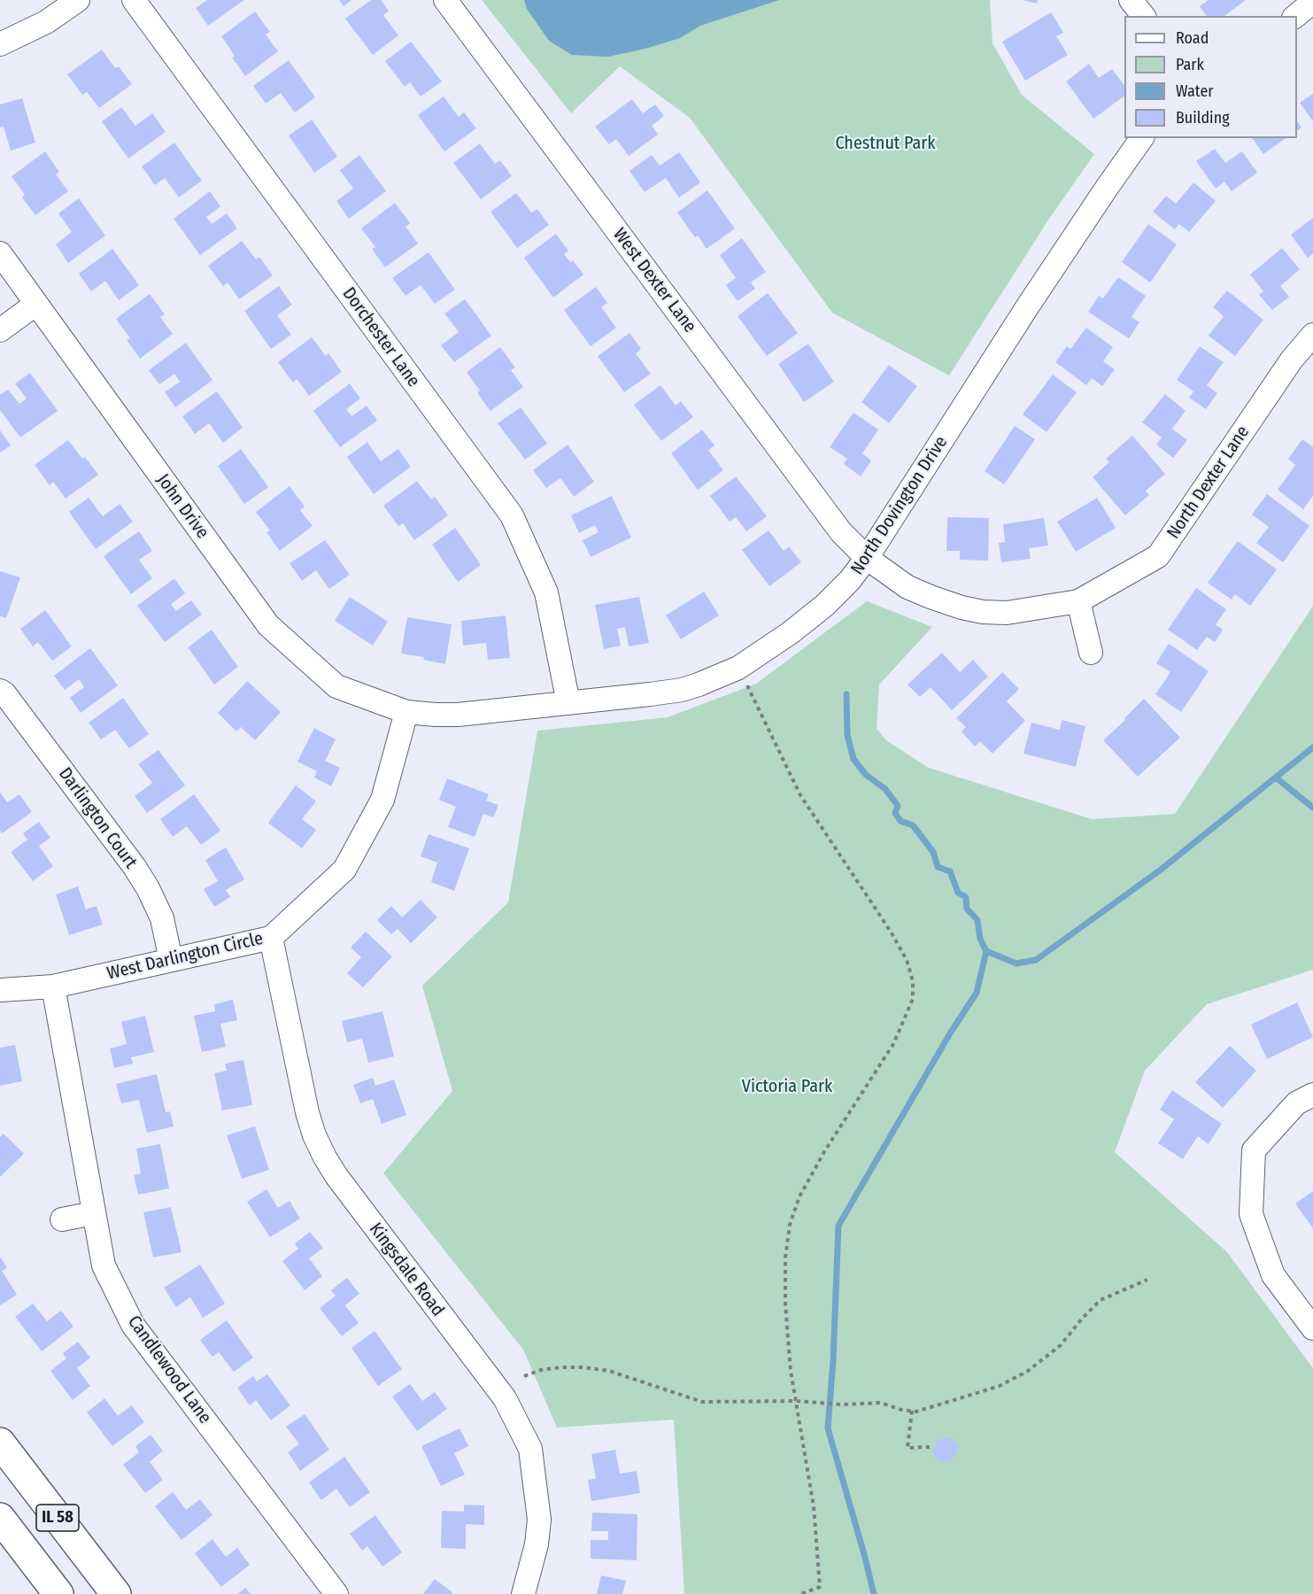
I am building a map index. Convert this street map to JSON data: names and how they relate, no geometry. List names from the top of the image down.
{
  "streets": {
    "main road": ["IL 58"],
    "street": [
      "West Dexter Lane",
      "Dorchester Lane",
      "North Dexter Lane",
      "North Dovington Drive",
      "John Drive",
      "Darlington Court",
      "West Darlington Circle",
      "Kingsdale Road",
      "Candlewood Lane"
    ]
  },
  "crossings": [
    ["West Dexter Lane", "North Dexter Lane"],
    ["West Dexter Lane", "North Dovington Drive"],
    ["Dorchester Lane", "North Dovington Drive"],
    ["North Dexter Lane", "North Dovington Drive"],
    ["North Dovington Drive", "John Drive"],
    ["North Dovington Drive", "West Darlington Circle"],
    ["John Drive", "West Darlington Circle"],
    ["Darlington Court", "West Darlington Circle"],
    ["West Darlington Circle", "Kingsdale Road"],
    ["West Darlington Circle", "Candlewood Lane"]
  ],
  "parks": ["Chestnut Park", "Victoria Park"],
  "legend": [
    "Road",
    "Park",
    "Water",
    "Building"
  ]
}
